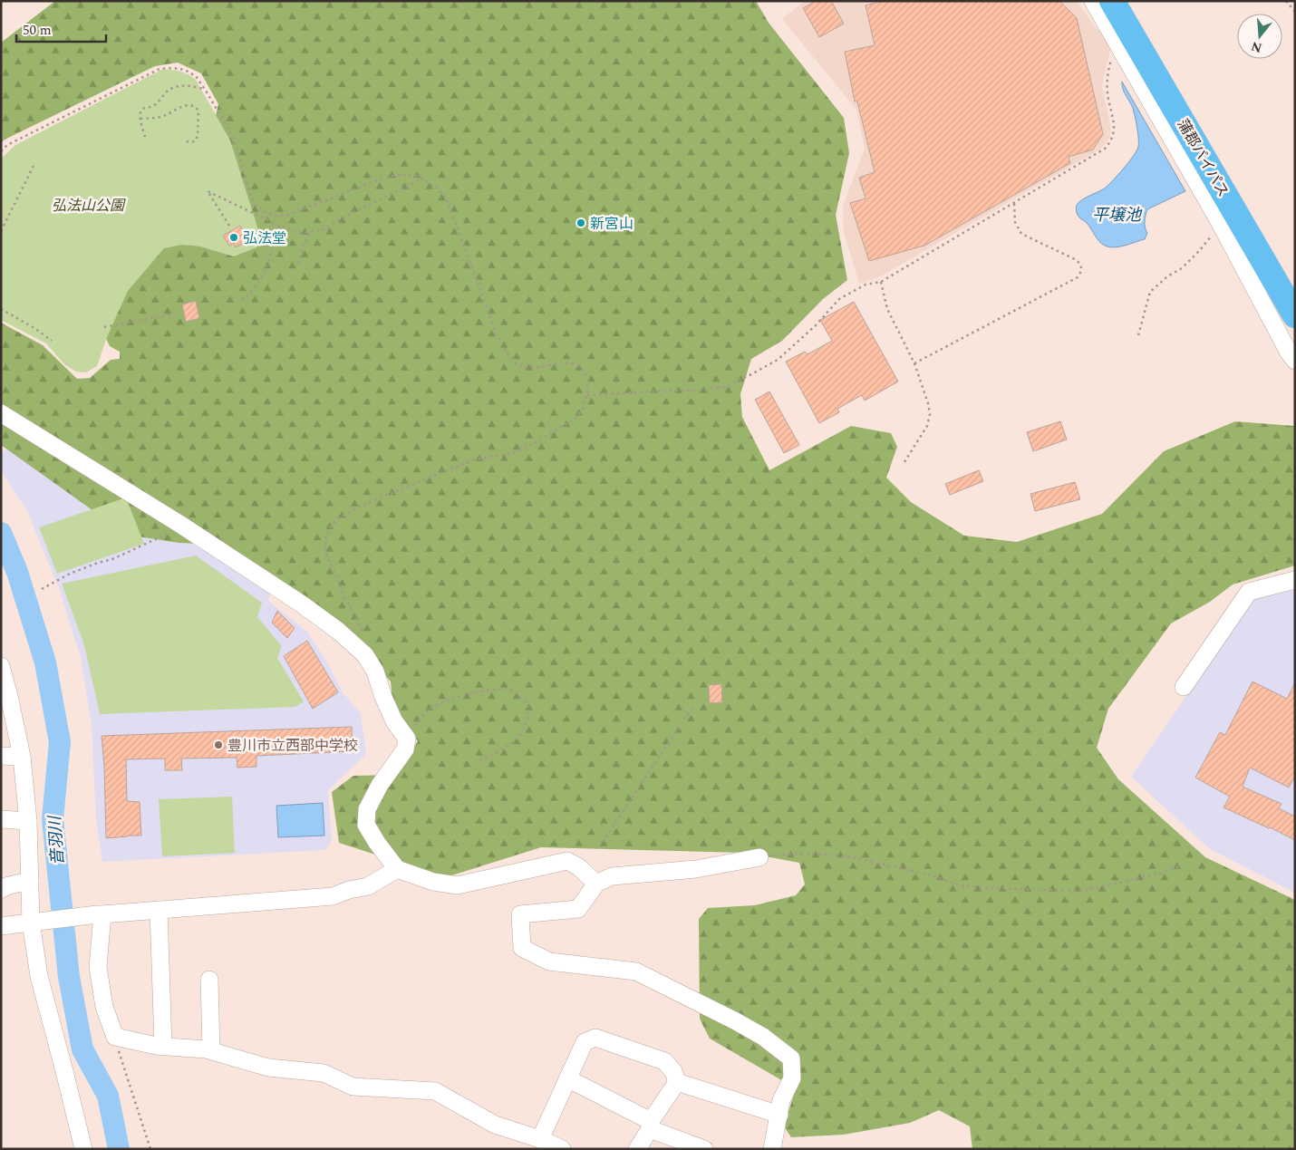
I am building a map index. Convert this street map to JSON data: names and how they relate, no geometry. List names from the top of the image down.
{
  "streets": {
    "highway": ["蒲郡バイパス"]
  },
  "water": ["平壌池", "音羽川"],
  "parks": ["弘法山公園"],
  "places": ["新宮山", "弘法堂", "豊川市立西部中学校"],
  "scale_bar": "50 m",
  "north": "bottom"
}
